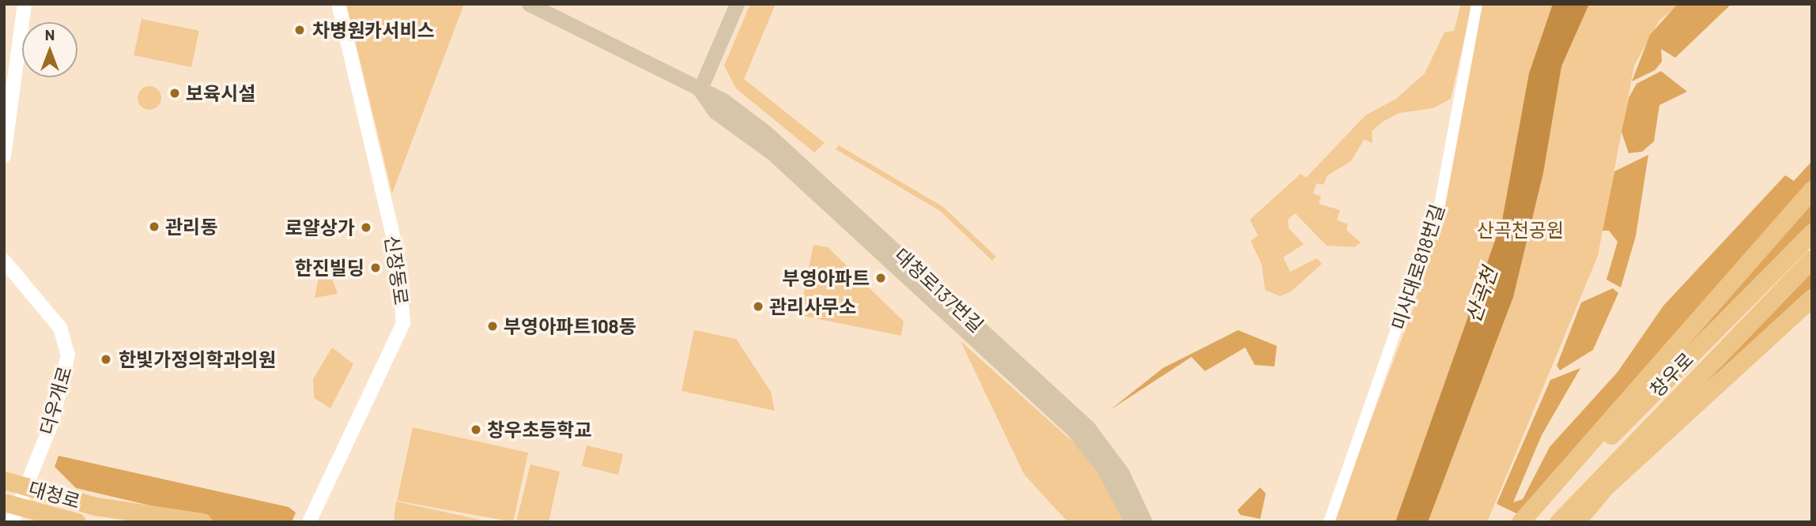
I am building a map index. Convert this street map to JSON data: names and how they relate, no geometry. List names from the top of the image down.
{
  "streets": {
    "main road": ["대청로137번길", "창우로", "대청로"],
    "street": ["미사대로818번길", "신장동로", "더우개로"]
  },
  "crossings": [
    ["더우개로", "대청로"]
  ],
  "water": ["산곡천"],
  "parks": ["산곡천공원"],
  "places": [
    "차병원카서비스",
    "보육시설",
    "관리동",
    "로얄상가",
    "한진빌딩",
    "부영아파트",
    "관리사무소",
    "부영아파트108동",
    "한빛가정의학과의원",
    "창우초등학교"
  ],
  "north": "top"
}
